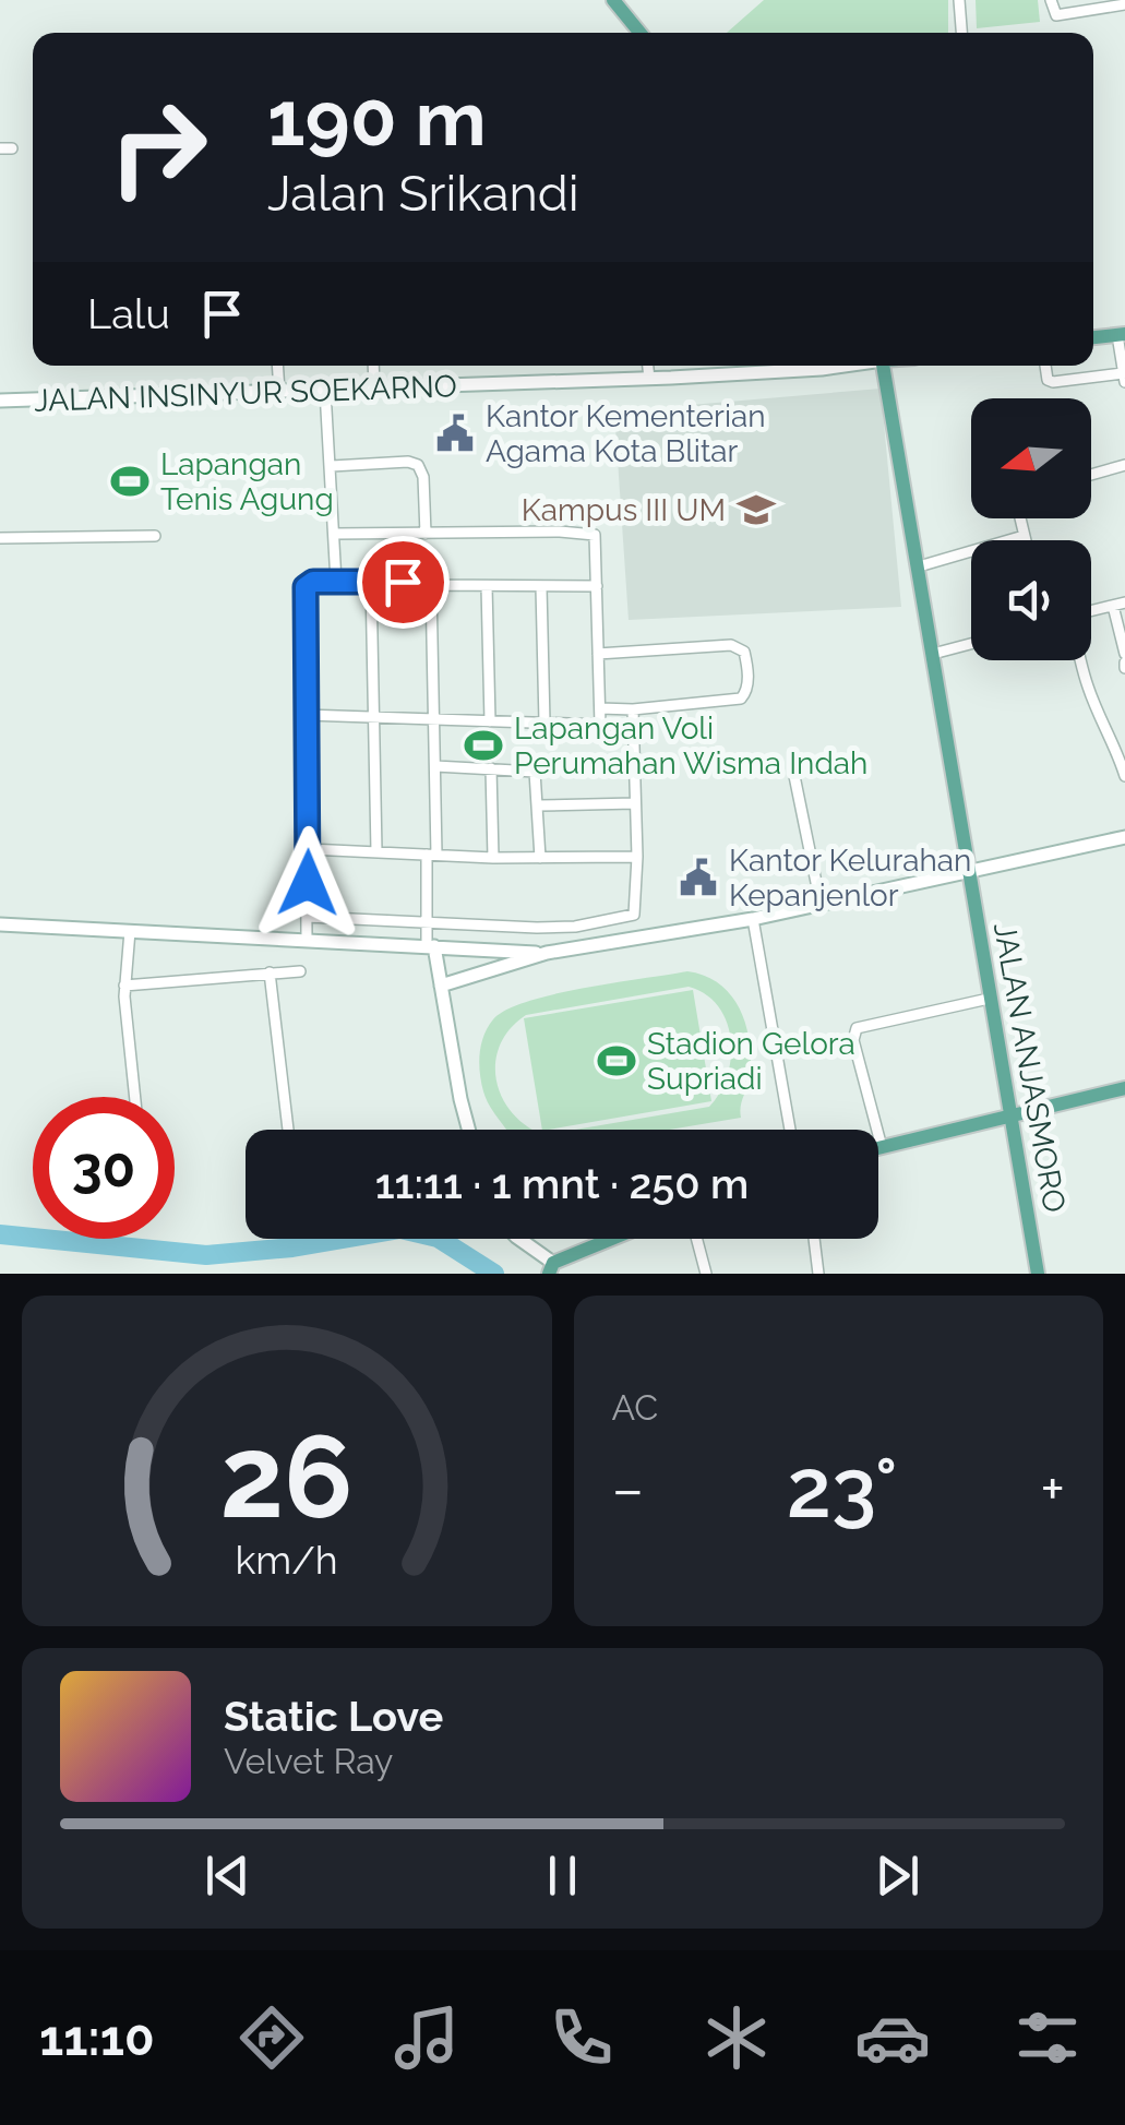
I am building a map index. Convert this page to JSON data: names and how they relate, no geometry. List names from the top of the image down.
{
  "streets": {
    "main road": ["JALAN INSINYUR SOEKARNO", "JALAN ANJASMORO"]
  },
  "places": {
    "public building": ["Kantor Kementerian Agama Kota Blitar", "Kantor Kelurahan Kepanjenlor"],
    "sports": ["Lapangan Tenis Agung", "Lapangan Voli Perumahan Wisma Indah", "Stadion Gelora Supriadi"],
    "school or university": ["Kampus III UM"]
  },
  "north": "left",
  "page": {
    "turn": ["190 m", "Jalan Srikandi"],
    "then": "Lalu",
    "limit": "30",
    "trip": "11:11 · 1 mnt · 250 m",
    "tile": "AC",
    "heat": ["−", "23°", "+"],
    "song": ["Static Love", "Velvet Ray"],
    "tabs": "11:10",
    "gauge": ["26", "km/h"]
  }
}
